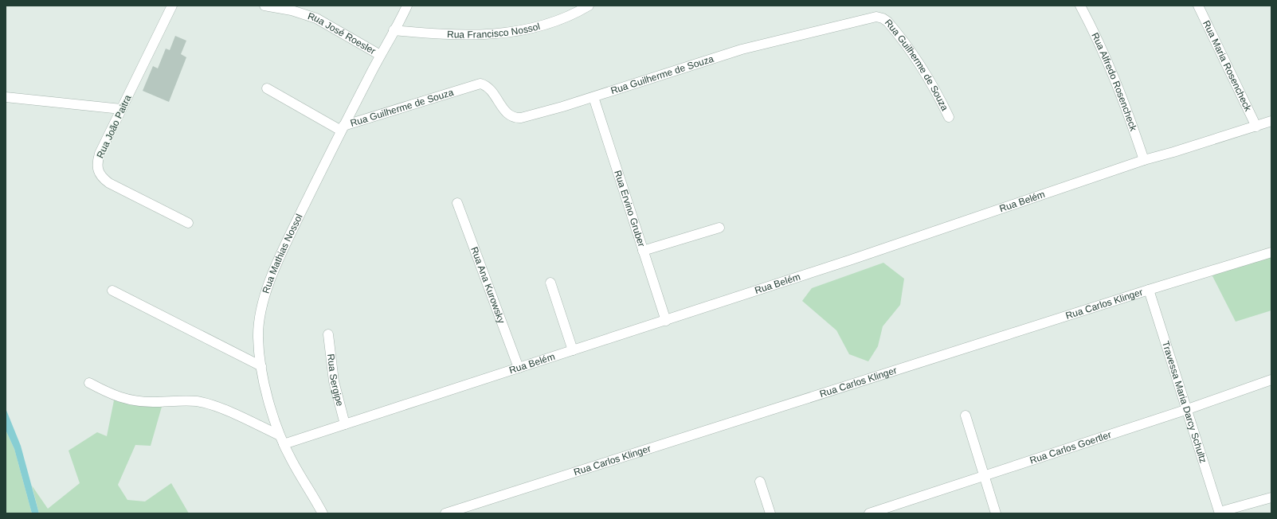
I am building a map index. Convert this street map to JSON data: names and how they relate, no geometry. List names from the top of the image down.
{
  "streets": {
    "street": [
      "Rua Francisco Nossol",
      "Rua José Roesler",
      "Rua Guilherme de Souza",
      "Rua Maria Rosencheck",
      "Rua Alfredo Rosencheck",
      "Rua João Paitra",
      "Rua Belém",
      "Rua Ervino Gruber",
      "Rua Mathias Nossol",
      "Rua Ana Kurowsky",
      "Rua Carlos Klinger",
      "Rua Sergipe",
      "Travessa Maria Darcy Schultz",
      "Rua Carlos Goertler"
    ]
  },
  "crossings": [
    ["Rua Francisco Nossol", "Rua Mathias Nossol"],
    ["Rua José Roesler", "Rua Mathias Nossol"],
    ["Rua Guilherme de Souza", "Rua Ervino Gruber"],
    ["Rua Guilherme de Souza", "Rua Mathias Nossol"],
    ["Rua Maria Rosencheck", "Rua Belém"],
    ["Rua Alfredo Rosencheck", "Rua Belém"],
    ["Rua Belém", "Rua Ervino Gruber"],
    ["Rua Belém", "Rua Mathias Nossol"],
    ["Rua Belém", "Rua Ana Kurowsky"],
    ["Rua Belém", "Rua Sergipe"],
    ["Rua Carlos Klinger", "Travessa Maria Darcy Schultz"],
    ["Travessa Maria Darcy Schultz", "Rua Carlos Goertler"]
  ]
}
